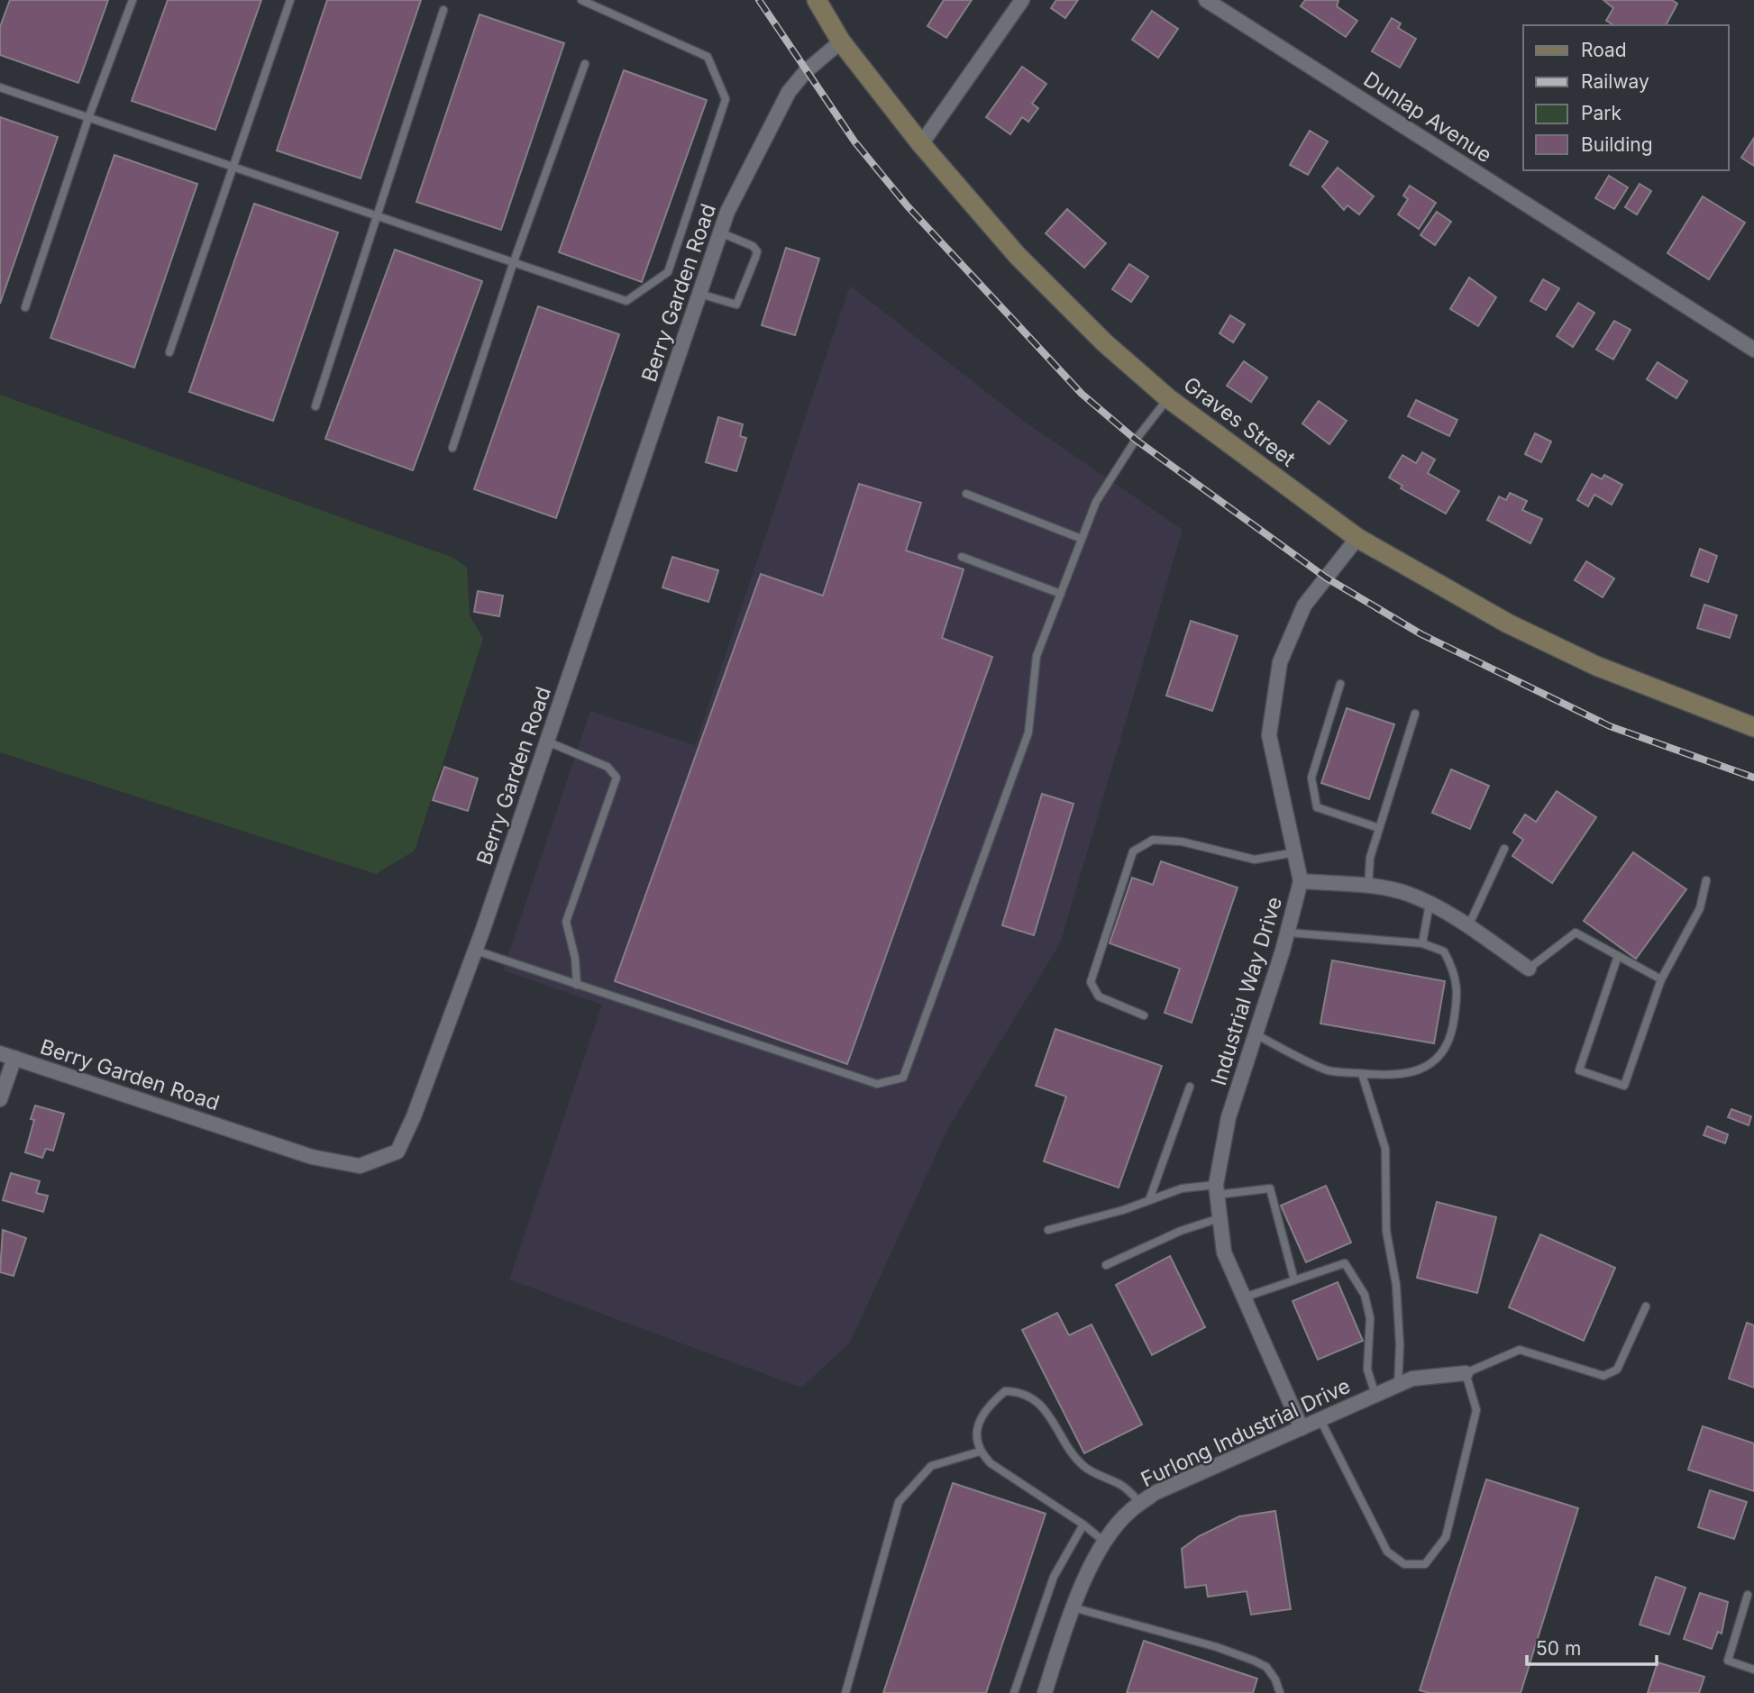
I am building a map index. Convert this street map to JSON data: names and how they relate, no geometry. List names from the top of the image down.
{
  "streets": {
    "street": [
      "Dunlap Avenue",
      "Berry Garden Road",
      "Graves Street",
      "Industrial Way Drive",
      "Furlong Industrial Drive"
    ]
  },
  "crossings": [
    ["Berry Garden Road", "Graves Street"],
    ["Graves Street", "Industrial Way Drive"],
    ["Industrial Way Drive", "Furlong Industrial Drive"]
  ],
  "legend": [
    "Road",
    "Railway",
    "Park",
    "Building"
  ],
  "scale_bar": "50 m"
}
